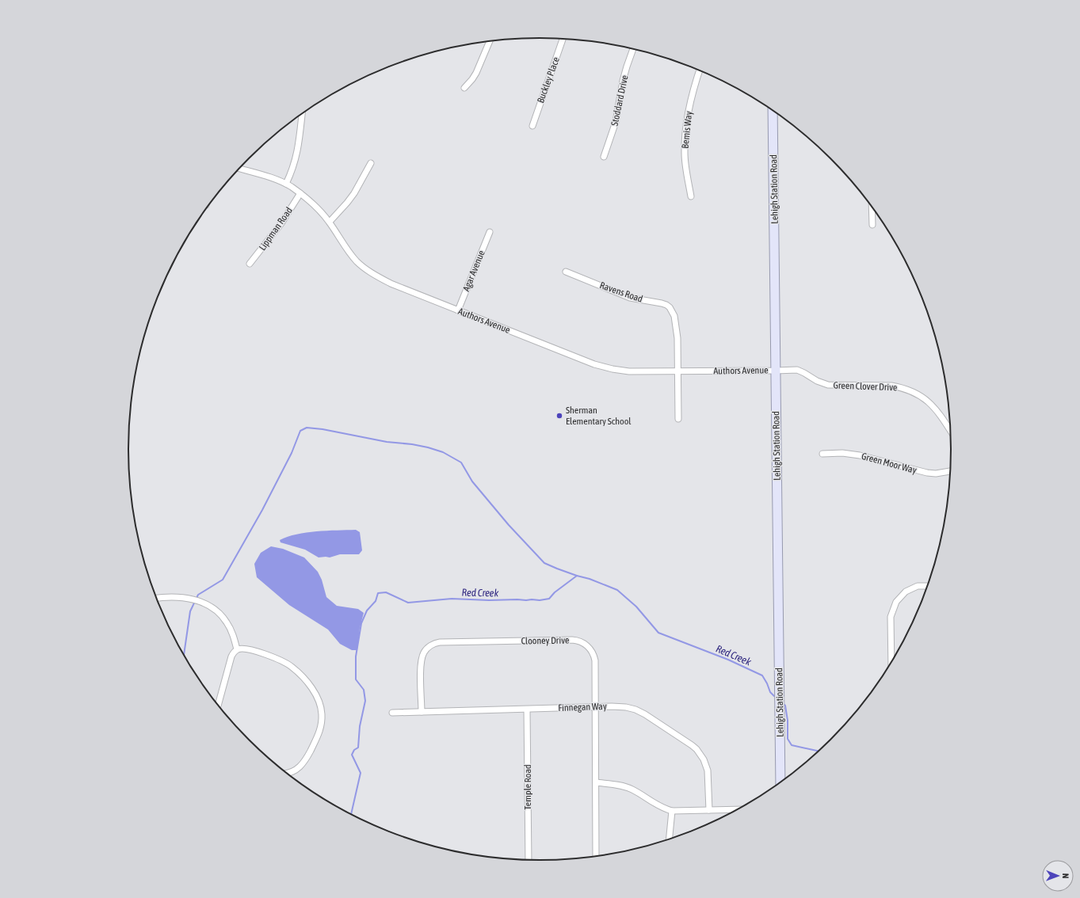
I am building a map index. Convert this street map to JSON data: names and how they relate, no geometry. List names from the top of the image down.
{
  "streets": {
    "main road": ["Lehigh Station Road"],
    "street": [
      "Buckley Place",
      "Stoddard Drive",
      "Bemis Way",
      "Lippman Road",
      "Agar Avenue",
      "Ravens Road",
      "Authors Avenue",
      "Green Clover Drive",
      "Green Moor Way",
      "Clooney Drive",
      "Finnegan Way",
      "Temple Road"
    ]
  },
  "crossings": [
    ["Lehigh Station Road", "Authors Avenue"],
    ["Lehigh Station Road", "Green Clover Drive"],
    ["Lippman Road", "Authors Avenue"],
    ["Agar Avenue", "Authors Avenue"],
    ["Ravens Road", "Authors Avenue"],
    ["Authors Avenue", "Green Clover Drive"],
    ["Clooney Drive", "Finnegan Way"],
    ["Finnegan Way", "Temple Road"]
  ],
  "water": ["Red Creek"],
  "places": ["Sherman Elementary School"],
  "north": "right"
}
